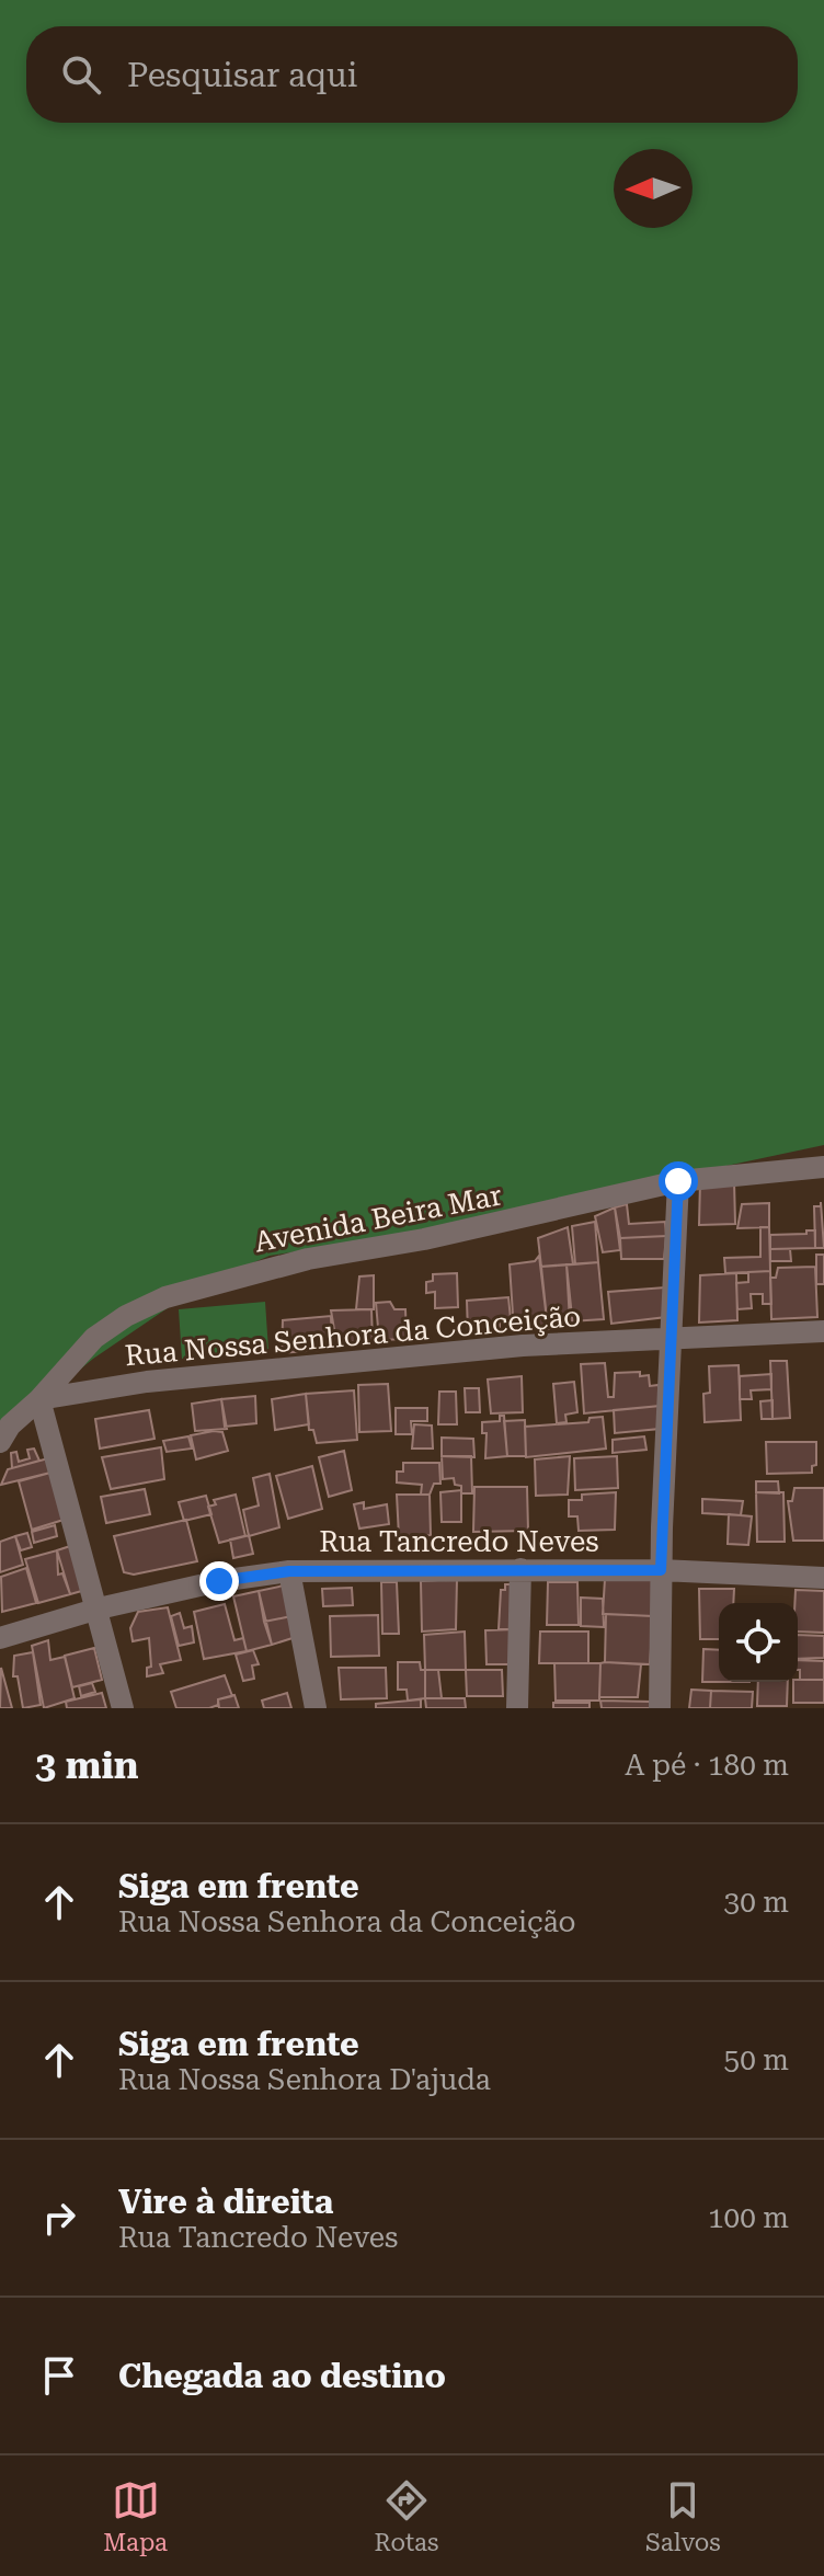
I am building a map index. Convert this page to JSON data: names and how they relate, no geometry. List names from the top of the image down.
{
  "streets": {
    "street": ["Avenida Beira Mar", "Rua Nossa Senhora da Conceição", "Rua Tancredo Neves"]
  },
  "crossings": [
    ["Avenida Beira Mar", "Rua Nossa Senhora da Conceição"]
  ],
  "north": "left",
  "page": {
    "search": "Pesquisar aqui",
    "heading": ["3 min", "A pé · 180 m"],
    "list": [
      ["Siga em frente", "Rua Nossa Senhora da Conceição", "30 m"],
      ["Siga em frente", "Rua Nossa Senhora D'ajuda", "50 m"],
      ["Vire à direita", "Rua Tancredo Neves", "100 m"],
      "Chegada ao destino"
    ],
    "nav": ["Mapa", "Rotas", "Salvos"]
  }
}
